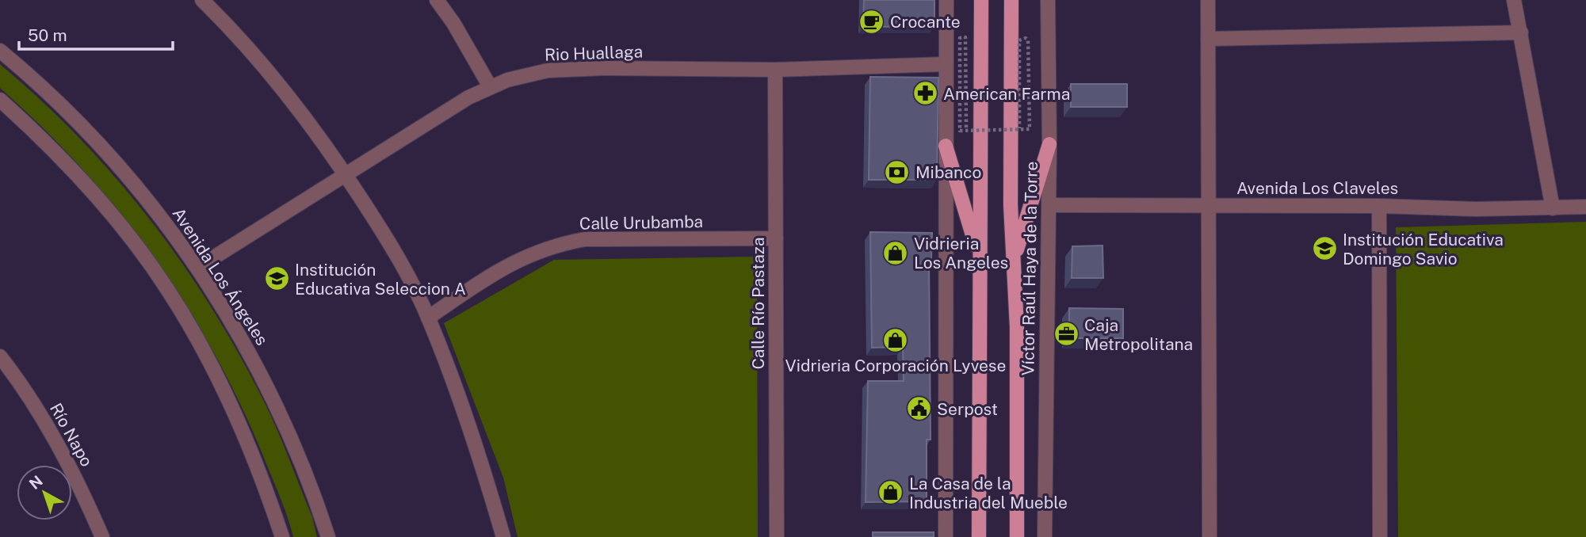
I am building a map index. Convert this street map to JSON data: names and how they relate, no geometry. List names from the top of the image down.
{
  "streets": {
    "street": [
      "Rio Huallaga",
      "Avenida Los Claveles",
      "Calle Urubamba",
      "Víctor Raúl Haya de la Torre",
      "Avenida Los Ángeles",
      "Calle Río Pastaza",
      "Río Napo"
    ]
  },
  "crossings": [
    ["Rio Huallaga", "Avenida Los Ángeles"],
    ["Rio Huallaga", "Calle Río Pastaza"],
    ["Avenida Los Claveles", "Víctor Raúl Haya de la Torre"],
    ["Calle Urubamba", "Calle Río Pastaza"]
  ],
  "places": {
    "cafe": ["Crocante"],
    "pharmacy": ["American Farma"],
    "bank": ["Mibanco"],
    "school or university": ["Institución Educativa Domingo Savio", "Institución Educativa Seleccion A"],
    "shop": ["Vidrieria Los Angeles", "Vidrieria Corporación Lyvese", "La Casa de la Industria del Mueble"],
    "office": ["Caja Metropolitana"],
    "public building": ["Serpost"]
  },
  "scale_bar": "50 m",
  "north": "top left"
}
